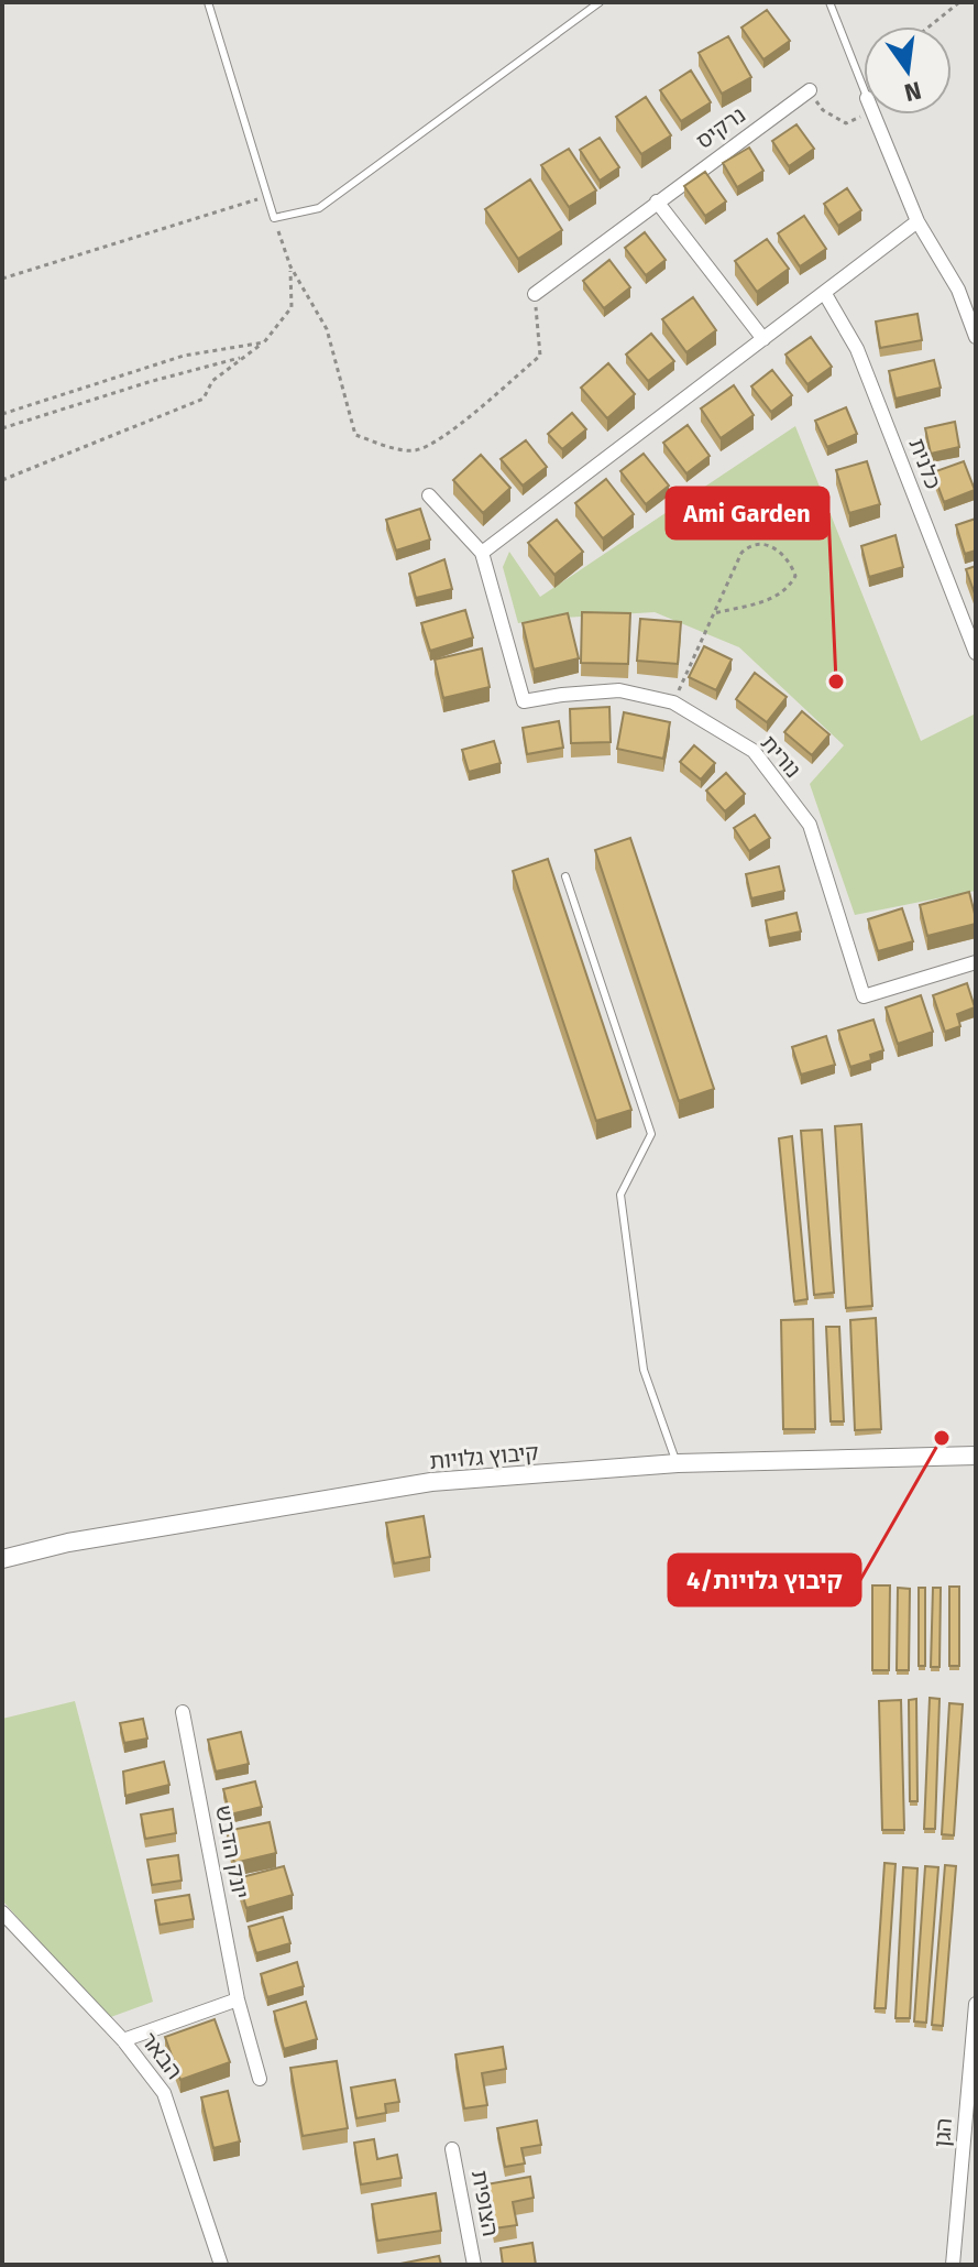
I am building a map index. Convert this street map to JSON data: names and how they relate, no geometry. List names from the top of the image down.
{
  "streets": {
    "street": [
      "נרקיס",
      "כלנית",
      "נורית",
      "קיבוץ גלויות",
      "יונק הדבש",
      "הבאר",
      "הגן",
      "הצופית"
    ]
  },
  "places": ["Ami Garden", "קיבוץ גלויות/4"],
  "north": "bottom"
}
